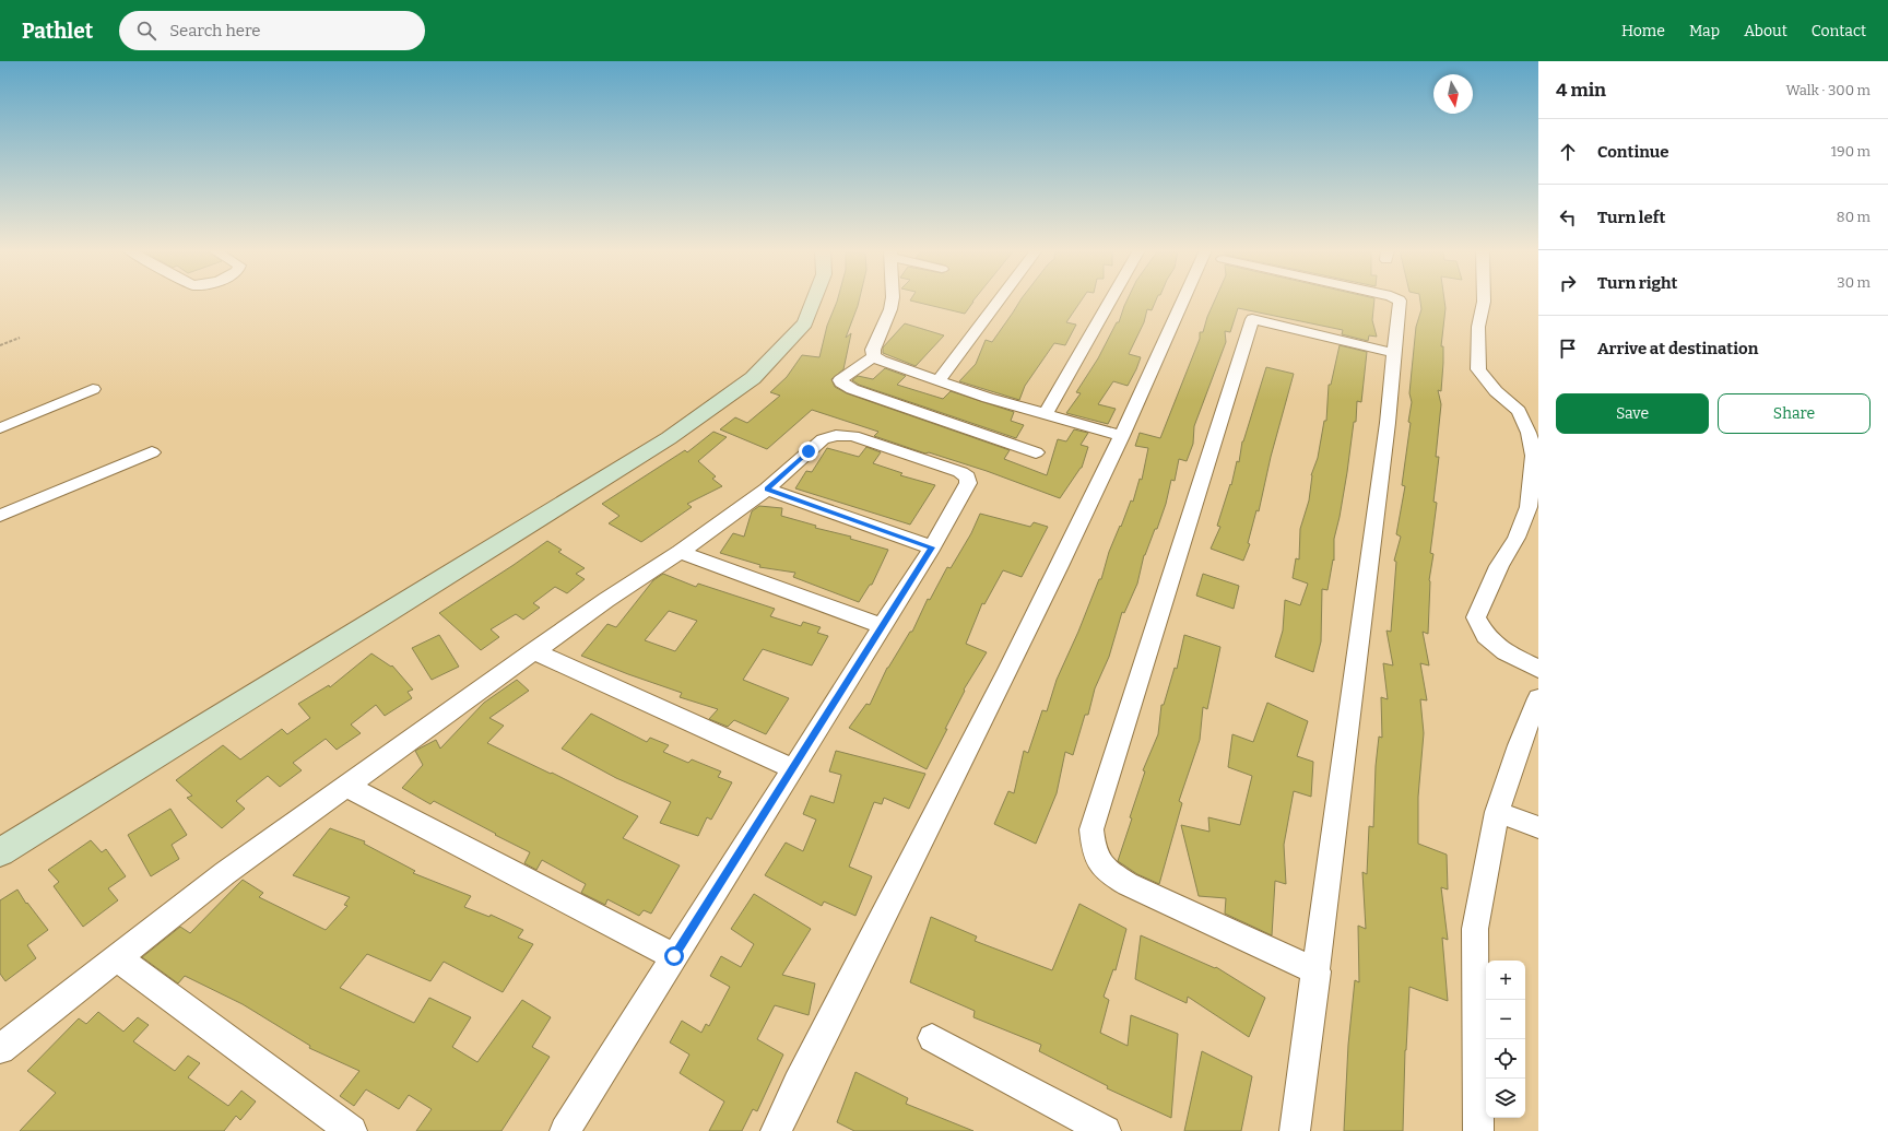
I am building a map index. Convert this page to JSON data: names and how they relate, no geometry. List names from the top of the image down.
{
  "north": "bottom",
  "page": {
    "header": "Pathlet",
    "search": "Search here",
    "nav": [
      "Home",
      "Map",
      "About",
      "Contact"
    ],
    "heading": ["4 min", "Walk · 300 m"],
    "list": [
      ["Continue", "190 m"],
      ["Turn left", "80 m"],
      ["Turn right", "30 m"],
      "Arrive at destination"
    ],
    "buttons": ["Save", "Share"],
    "map_buttons": ["+", "−"]
  }
}
